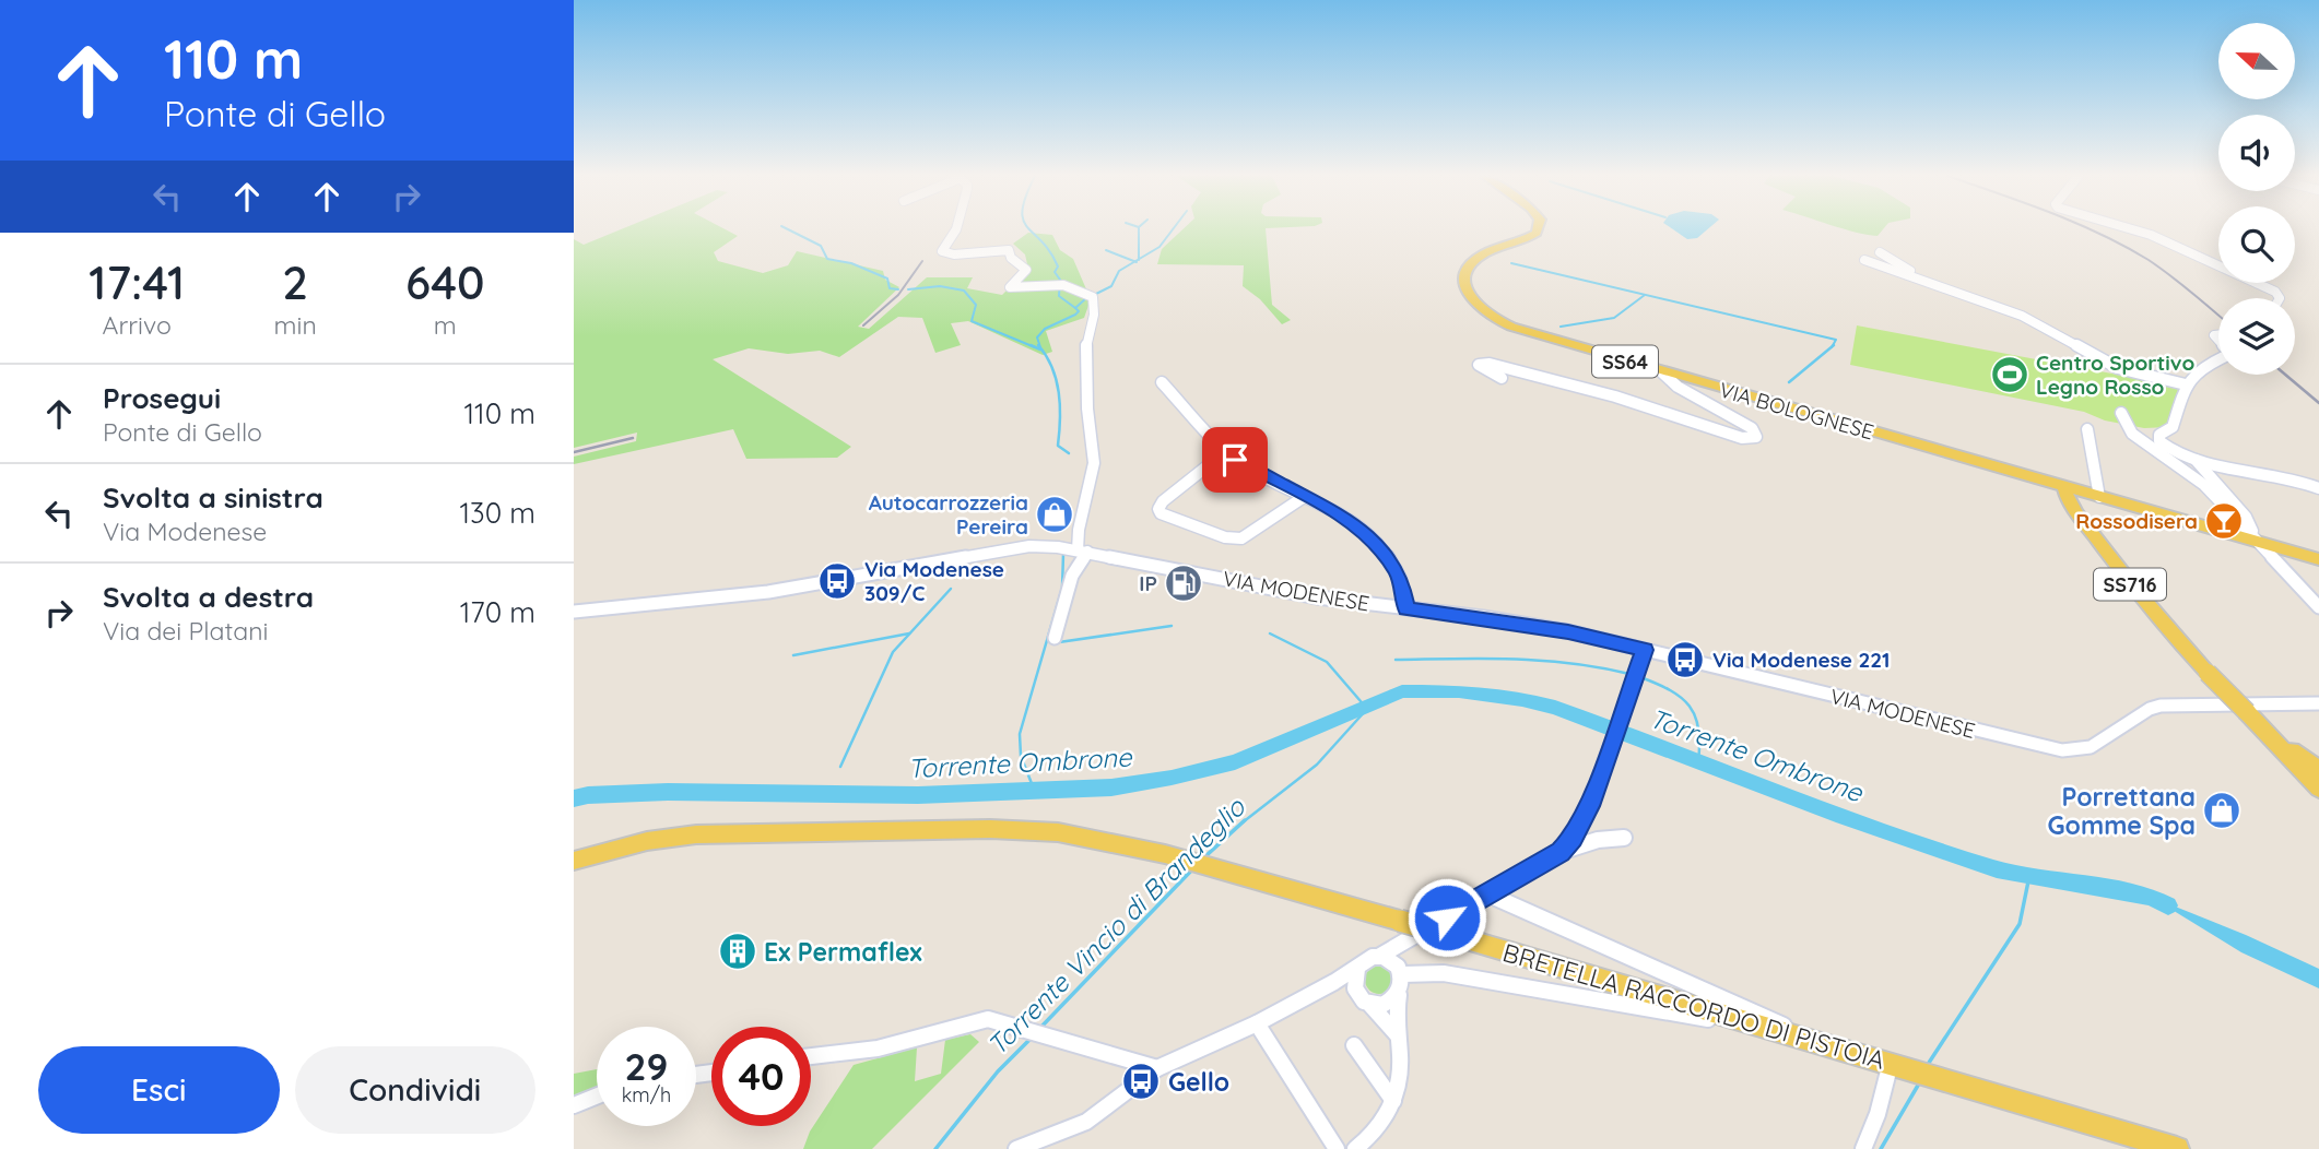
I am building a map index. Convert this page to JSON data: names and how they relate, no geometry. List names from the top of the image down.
{
  "streets": {
    "main road": [
      "SS64",
      "VIA BOLOGNESE",
      "SS716",
      "BRETELLA RACCORDO DI PISTOIA"
    ],
    "street": ["VIA MODENESE"]
  },
  "crossings": [
    ["VIA BOLOGNESE", "SS716"]
  ],
  "water": ["Torrente Ombrone", "Torrente Vincio di Brandeglio"],
  "places": {
    "sports": ["Centro Sportivo Legno Rosso"],
    "shop": ["Autocarrozzeria Pereira", "Porrettana Gomme Spa"],
    "bar": ["Rossodisera"],
    "bus stop": ["Via Modenese 309/C", "Via Modenese 221", "Gello"],
    "fuel station": ["IP"],
    "building": ["Ex Permaflex"]
  },
  "north": "left",
  "page": {
    "turn": ["110 m", "Ponte di Gello"],
    "eta": [
      "17:41",
      "Arrivo",
      "2",
      "min",
      "640",
      "m"
    ],
    "list": [
      {
        "name": "Prosegui",
        "note": "Ponte di Gello",
        "value": "110 m"
      },
      {
        "name": "Svolta a sinistra",
        "note": "Via Modenese",
        "value": "130 m"
      },
      {
        "name": "Svolta a destra",
        "note": "Via dei Platani",
        "value": "170 m"
      }
    ],
    "speed": "29 km/h",
    "limit": "40",
    "buttons": ["Esci", "Condividi"]
  }
}
